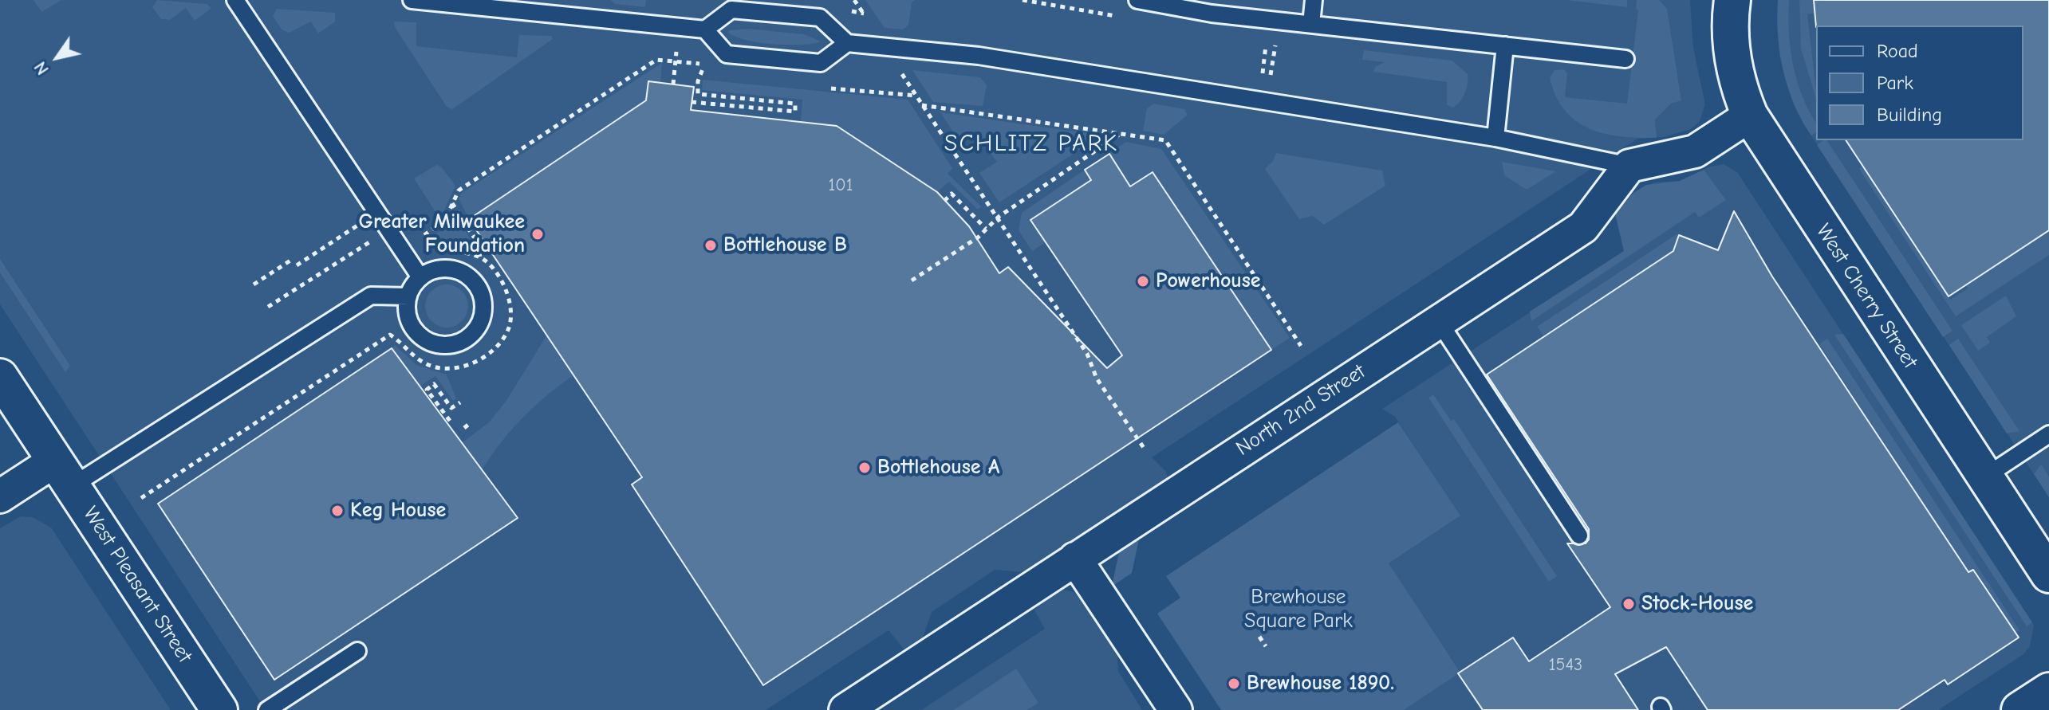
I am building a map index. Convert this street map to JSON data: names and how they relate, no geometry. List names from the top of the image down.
{
  "streets": {
    "street": ["West Cherry Street", "North 2nd Street", "West Pleasant Street"]
  },
  "districts": ["SCHLITZ PARK"],
  "parks": ["Brewhouse Square Park"],
  "places": [
    "Greater Milwaukee Foundation",
    "Bottlehouse B",
    "Powerhouse",
    "Bottlehouse A",
    "Keg House",
    "Stock-House",
    "Brewhouse 1890."
  ],
  "house_numbers": ["101", "1543"],
  "legend": ["Road", "Park", "Building"],
  "north": "bottom left"
}
